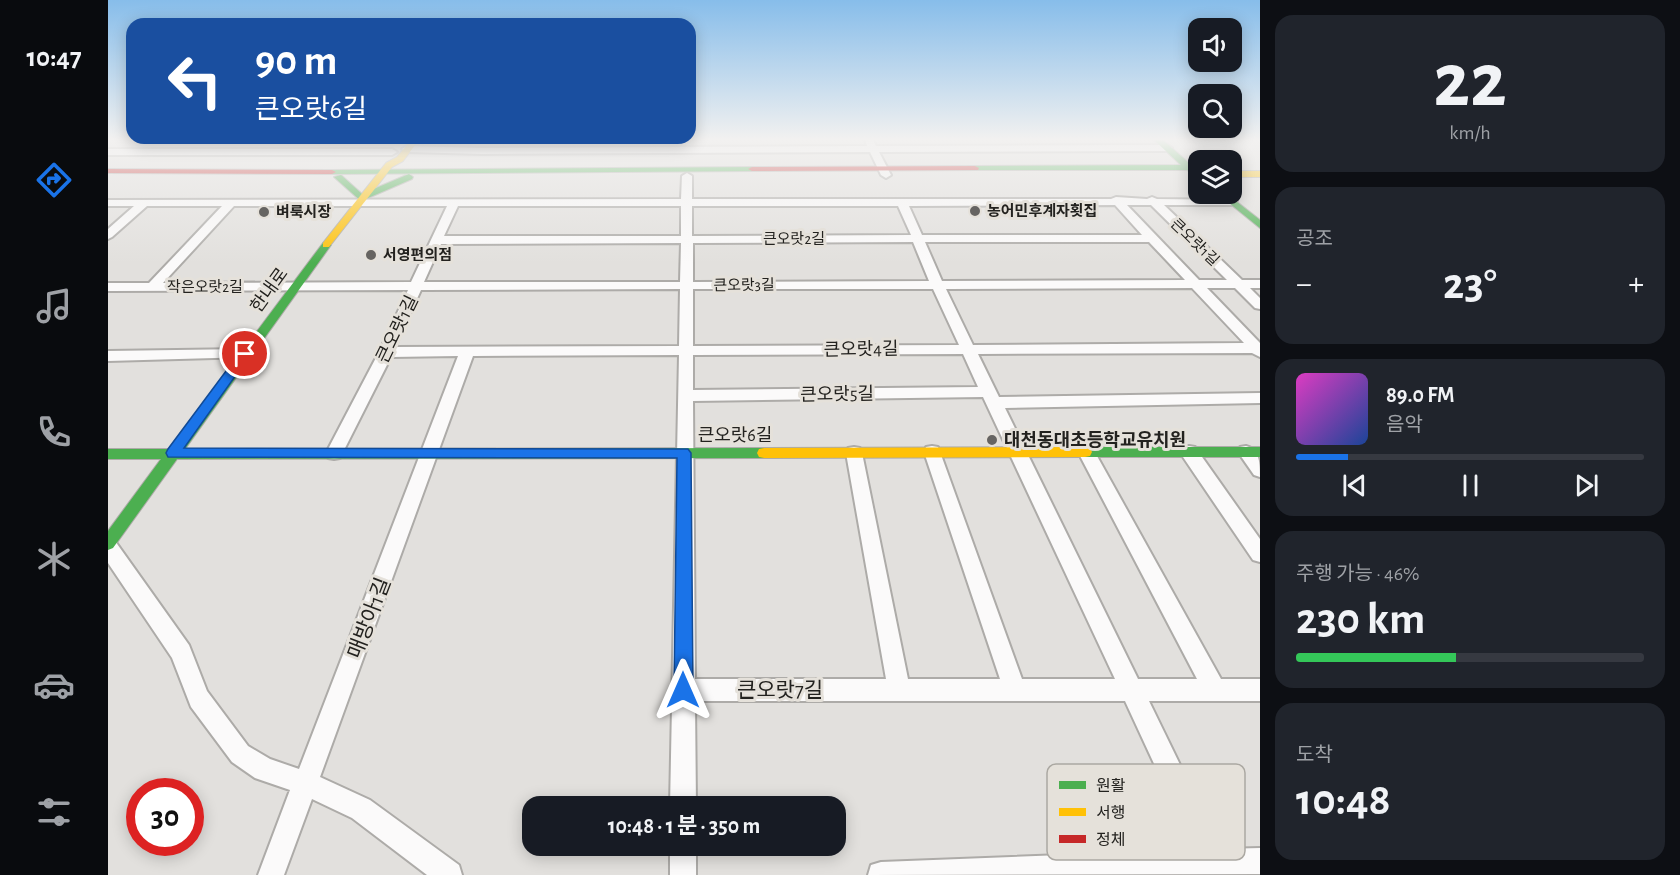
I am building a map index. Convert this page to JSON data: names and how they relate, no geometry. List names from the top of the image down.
{
  "streets": {
    "main road": ["한내로", "큰오랏6길"],
    "street": [
      "큰오랏2길",
      "큰오랏1길",
      "큰오랏3길",
      "작은오랏2길",
      "큰오랏4길",
      "큰오랏5길",
      "매방아1길",
      "큰오랏7길"
    ]
  },
  "crossings": [
    ["큰오랏2길", "큰오랏1길"],
    ["큰오랏1길", "큰오랏3길"],
    ["큰오랏1길", "작은오랏2길"],
    ["큰오랏1길", "한내로"],
    ["큰오랏1길", "큰오랏4길"],
    ["큰오랏1길", "큰오랏6길"],
    ["큰오랏3길", "작은오랏2길"],
    ["큰오랏3길", "한내로"],
    ["작은오랏2길", "한내로"],
    ["한내로", "큰오랏6길"],
    ["큰오랏6길", "매방아1길"]
  ],
  "places": [
    "농어민후계자횟집",
    "벼룩시장",
    "서영편의점",
    "대천동대초등학교유치원"
  ],
  "legend": ["원활", "서행", "정체"],
  "page": {
    "tabs": "10:47",
    "tile": [
      ["22", "km/h"],
      "공조",
      ["주행 가능 · 46%", "230 km"],
      ["도착", "10:48"]
    ],
    "turn": ["90 m", "큰오랏6길"],
    "heat": ["−", "23°", "+"],
    "song": ["89.0 FM", "음악"],
    "limit": "30",
    "trip": "10:48 · 1 분 · 350 m"
  }
}
